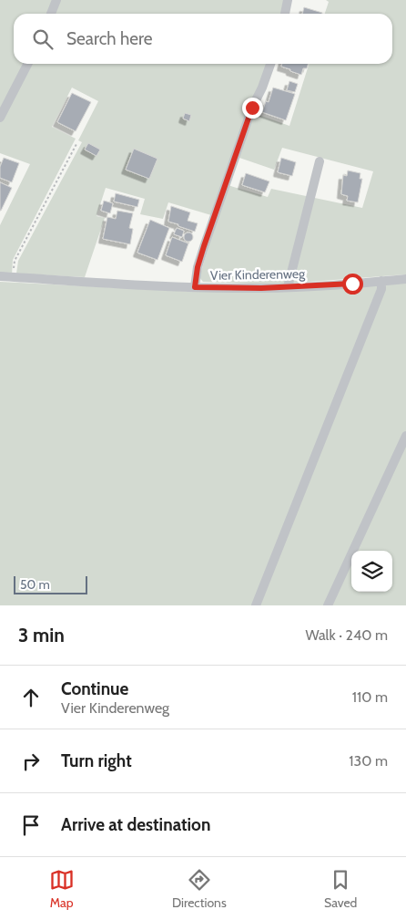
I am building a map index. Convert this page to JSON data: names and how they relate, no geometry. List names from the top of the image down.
{
  "streets": {
    "street": ["Vier Kinderenweg"]
  },
  "scale_bar": "50 m",
  "page": {
    "search": "Search here",
    "scale": "50 m",
    "heading": ["3 min", "Walk · 240 m"],
    "list": [
      ["Continue", "Vier Kinderenweg", "110 m"],
      ["Turn right", "130 m"],
      "Arrive at destination"
    ],
    "nav": ["Map", "Directions", "Saved"]
  }
}
